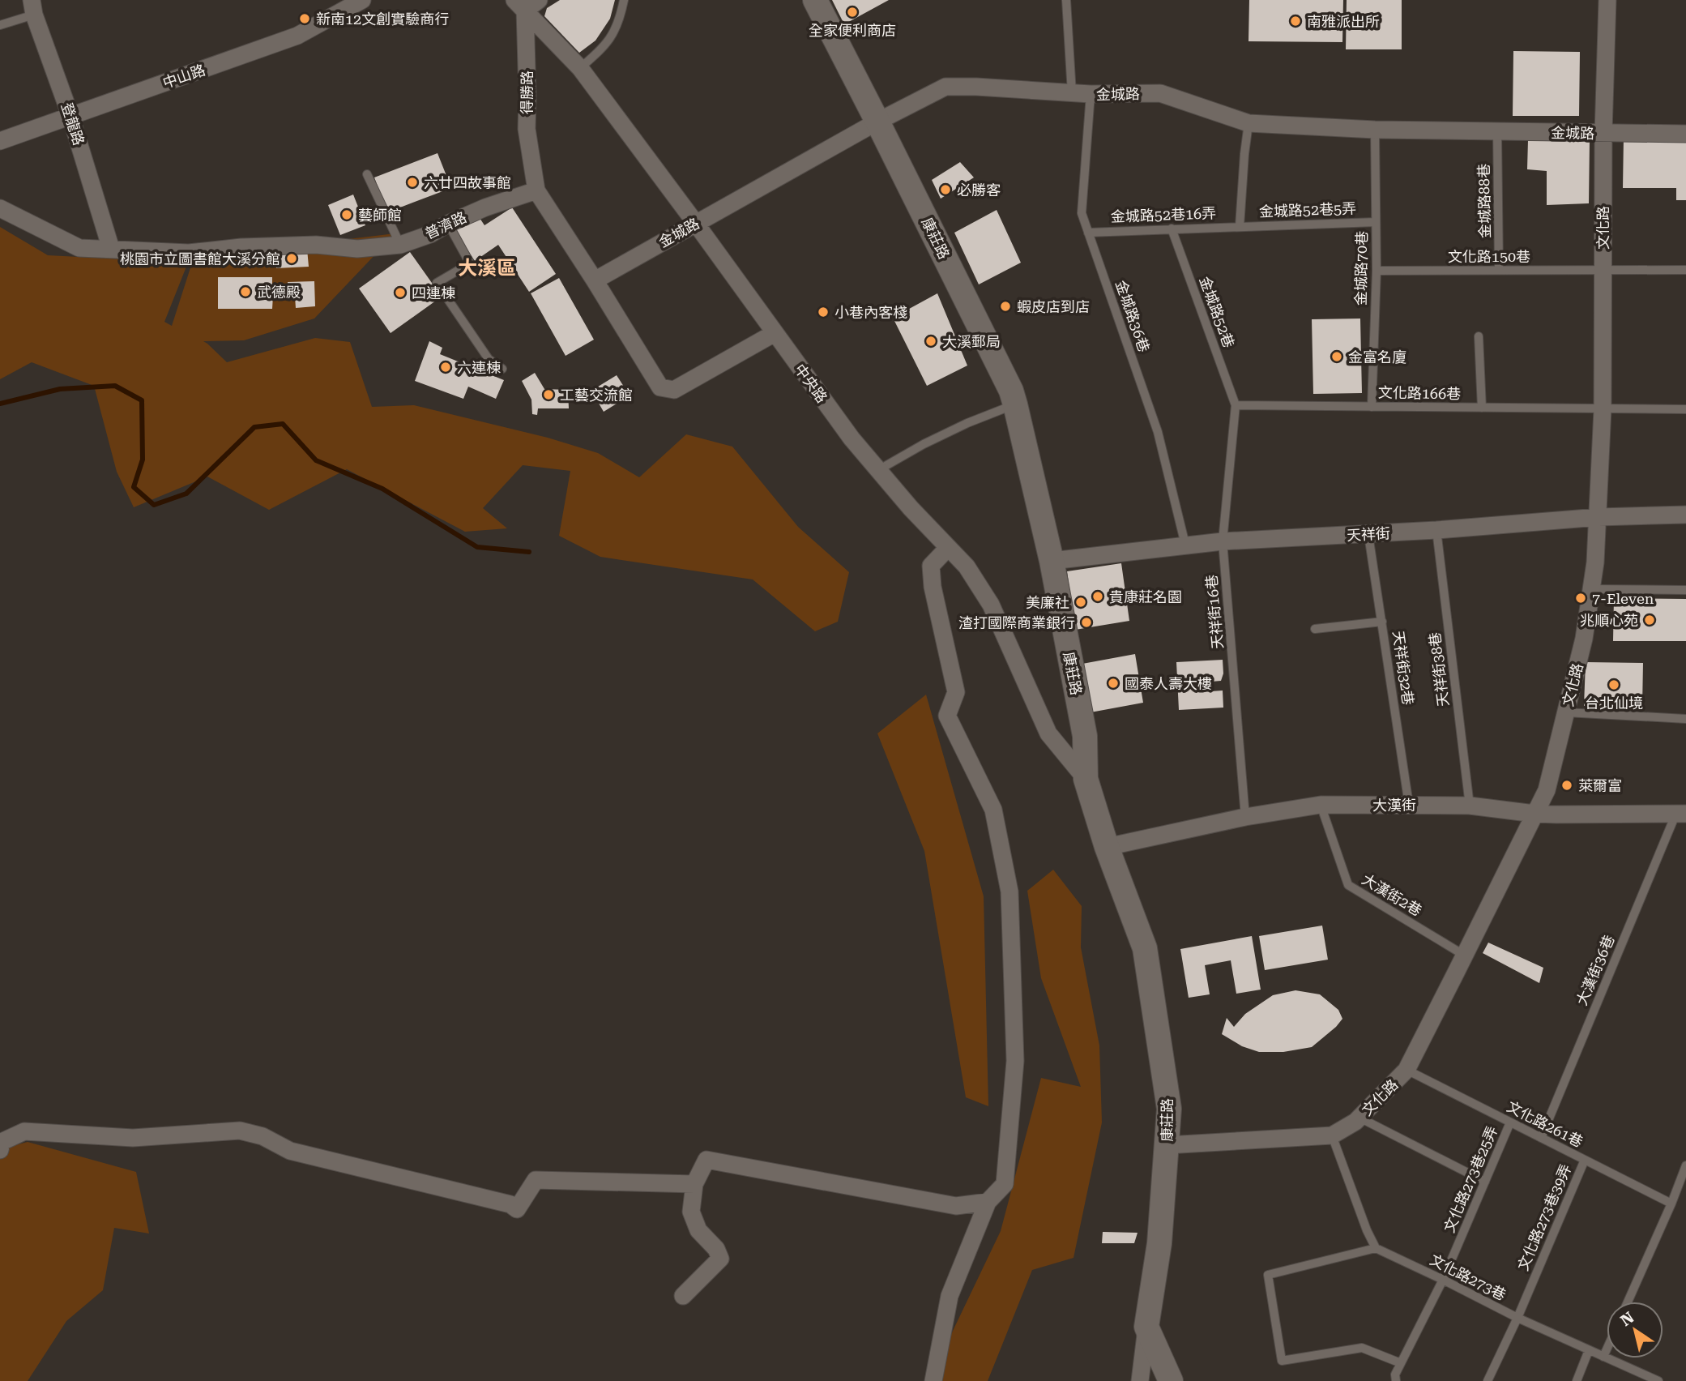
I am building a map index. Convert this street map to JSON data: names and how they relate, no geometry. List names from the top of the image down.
{
  "streets": {
    "street": [
      "中山路",
      "得勝路",
      "金城路",
      "登龍路",
      "普濟路",
      "文化路",
      "康莊路",
      "中央路",
      "天祥街",
      "大漢街"
    ],
    "lane": [
      "金城路88巷",
      "金城路52巷5弄",
      "金城路52巷16弄",
      "文化路150巷",
      "金城路70巷",
      "金城路52巷",
      "金城路36巷",
      "文化路166巷",
      "天祥街16巷",
      "天祥街32巷",
      "天祥街38巷",
      "大漢街2巷",
      "大漢街36巷",
      "文化路261巷",
      "文化路273巷25弄",
      "文化路273巷39弄",
      "文化路273巷"
    ]
  },
  "crossings": [
    ["中山路", "登龍路"],
    ["得勝路", "普濟路"],
    ["得勝路", "中央路"],
    ["金城路", "金城路88巷"],
    ["金城路", "文化路"],
    ["金城路", "康莊路"],
    ["金城路", "金城路70巷"],
    ["金城路", "金城路36巷"],
    ["金城路", "中央路"],
    ["登龍路", "普濟路"],
    ["金城路88巷", "文化路150巷"],
    ["金城路52巷5弄", "金城路52巷16弄"],
    ["金城路52巷5弄", "金城路70巷"],
    ["金城路52巷16弄", "金城路52巷"],
    ["金城路52巷16弄", "金城路36巷"],
    ["文化路", "康莊路"],
    ["文化路", "文化路150巷"],
    ["文化路", "文化路166巷"],
    ["文化路", "天祥街"],
    ["文化路", "大漢街"],
    ["文化路", "大漢街2巷"],
    ["文化路", "文化路261巷"],
    ["康莊路", "中央路"],
    ["康莊路", "天祥街"],
    ["康莊路", "大漢街"],
    ["文化路150巷", "金城路70巷"],
    ["金城路70巷", "文化路166巷"],
    ["金城路52巷", "文化路166巷"],
    ["金城路52巷", "天祥街16巷"],
    ["金城路36巷", "天祥街"],
    ["文化路166巷", "天祥街16巷"],
    ["天祥街", "天祥街16巷"],
    ["天祥街", "天祥街32巷"],
    ["天祥街", "天祥街38巷"],
    ["天祥街16巷", "大漢街"],
    ["天祥街32巷", "大漢街"],
    ["天祥街38巷", "大漢街"],
    ["大漢街", "大漢街2巷"],
    ["大漢街", "大漢街36巷"],
    ["大漢街36巷", "文化路261巷"],
    ["文化路261巷", "文化路273巷25弄"],
    ["文化路261巷", "文化路273巷39弄"],
    ["文化路273巷25弄", "文化路273巷"],
    ["文化路273巷39弄", "文化路273巷"]
  ],
  "districts": ["大溪區"],
  "places": [
    "全家便利商店",
    "新南12文創實驗商行",
    "南雅派出所",
    "六廿四故事館",
    "必勝客",
    "藝師館",
    "桃園市立圖書館大溪分館",
    "武德殿",
    "四連棟",
    "蝦皮店到店",
    "小巷內客棧",
    "大溪郵局",
    "金富名廈",
    "六連棟",
    "工藝交流館",
    "貴康莊名園",
    "7-Eleven",
    "美廉社",
    "兆順心苑",
    "渣打國際商業銀行",
    "國泰人壽大樓",
    "台北仙境",
    "萊爾富"
  ],
  "north": "top left"
}
